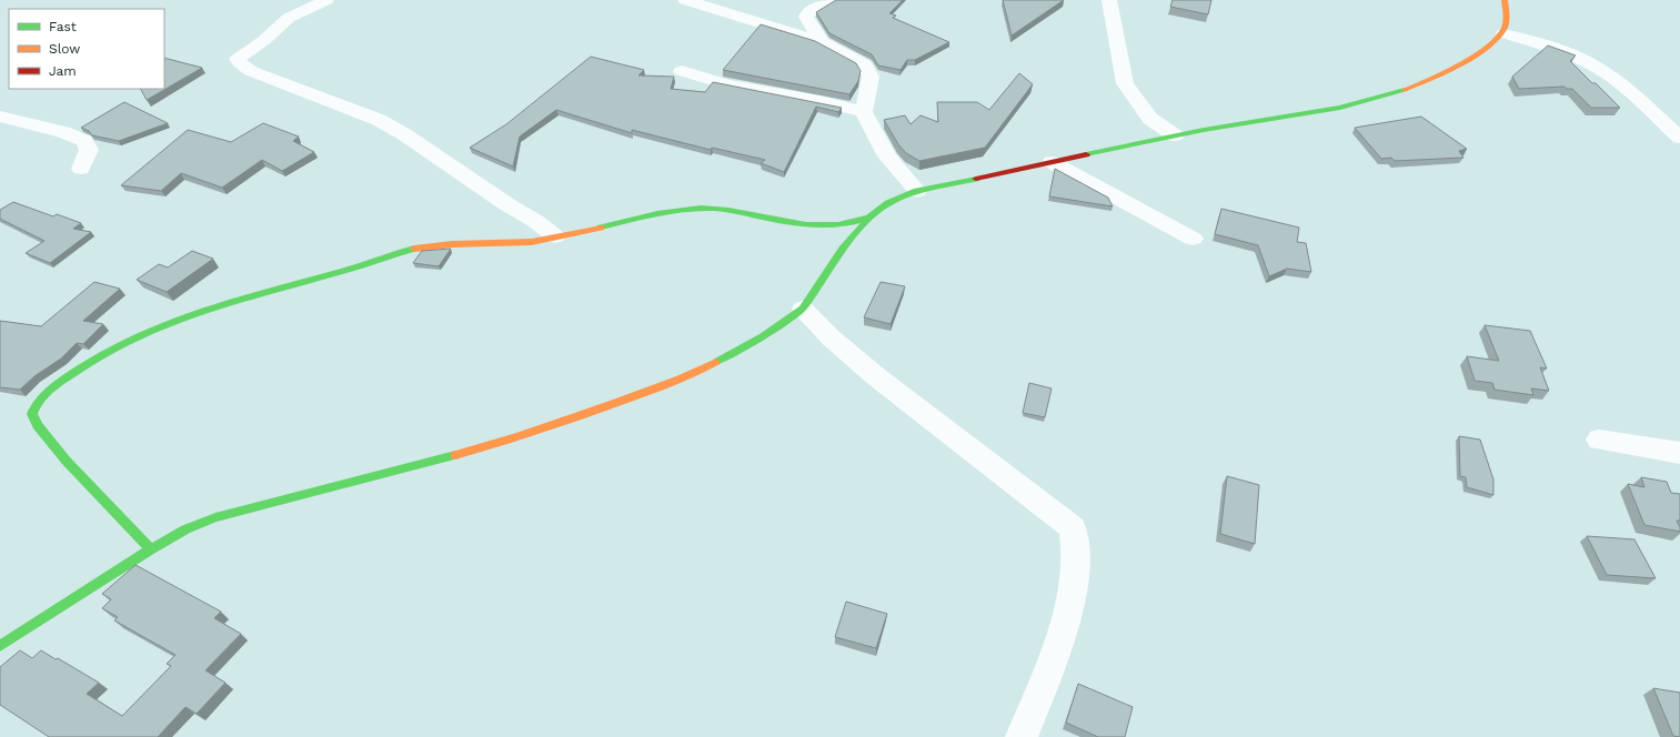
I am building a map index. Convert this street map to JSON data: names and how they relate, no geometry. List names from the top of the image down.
{
  "legend": ["Fast", "Slow", "Jam"]
}
